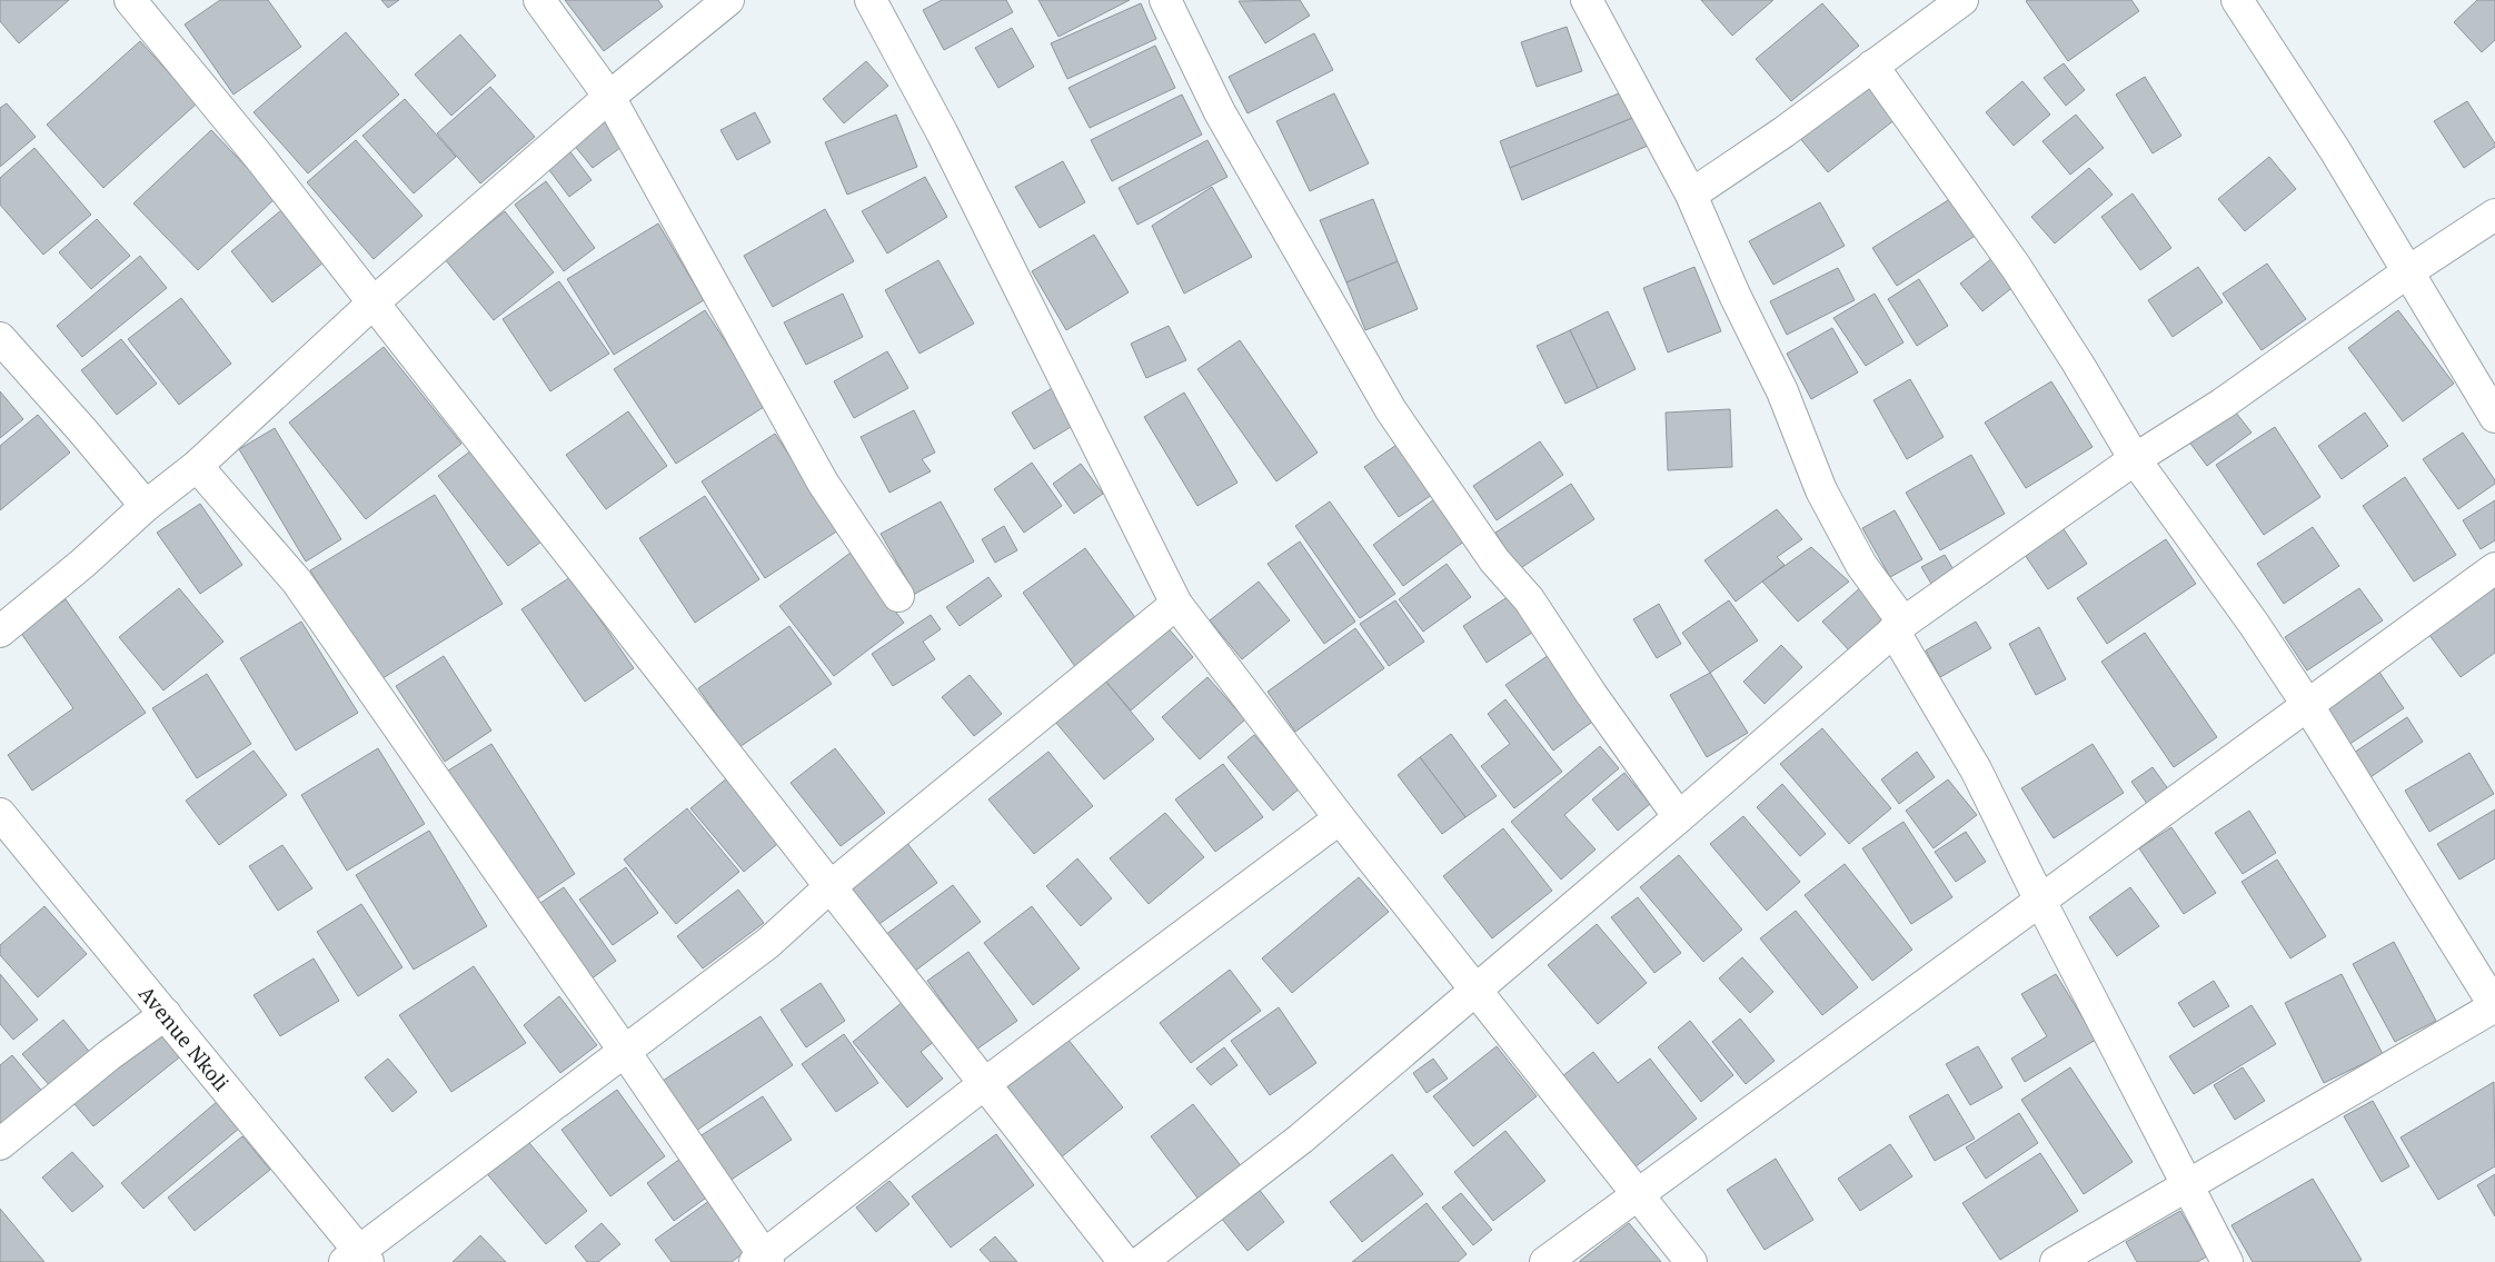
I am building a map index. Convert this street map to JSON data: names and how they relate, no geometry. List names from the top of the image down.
{
  "streets": {
    "street": ["Avenue Nkoli"]
  }
}
